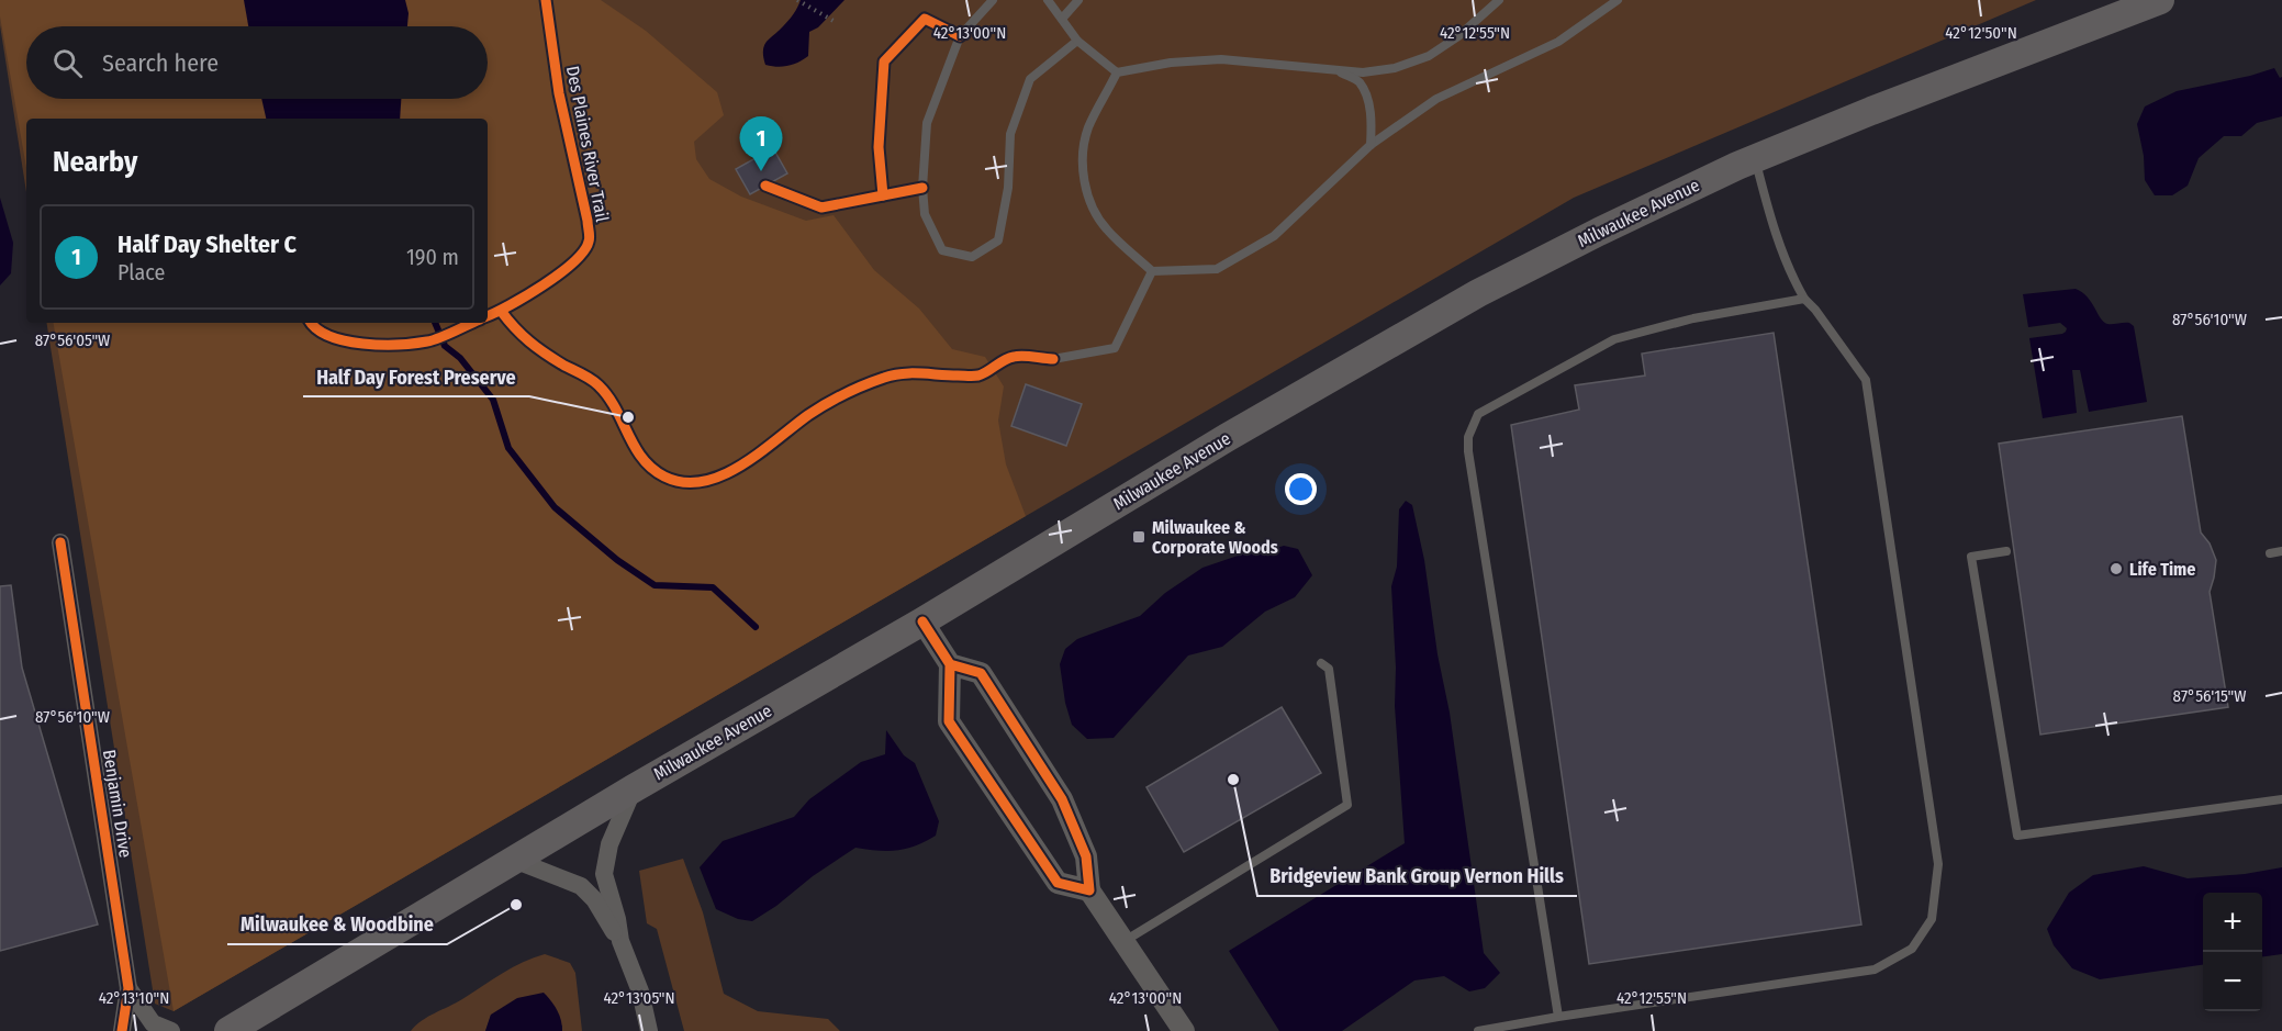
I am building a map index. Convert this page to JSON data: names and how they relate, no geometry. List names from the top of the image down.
{
  "streets": {
    "main road": ["Milwaukee Avenue"],
    "street": ["Benjamin Drive"],
    "cycle path": ["Des Plaines River Trail"]
  },
  "places": {
    "other": [
      "Half Day Forest Preserve",
      "Life Time",
      "Bridgeview Bank Group Vernon Hills",
      "Milwaukee & Woodbine"
    ],
    "transit": ["Milwaukee & Corporate Woods"]
  },
  "page": {
    "search": "Search here",
    "pins": "1",
    "heading": "Nearby",
    "list": [
      {
        "mark": "1",
        "name": "Half Day Shelter C",
        "note": "Place",
        "value": "190 m"
      }
    ],
    "map_buttons": ["+", "−"]
  },
  "coordinates": [
    "42°13'00\"N",
    "42°12'55\"N",
    "42°12'50\"N",
    "87°56'10\"W",
    "87°56'05\"W",
    "87°56'15\"W",
    "42°13'10\"N",
    "42°13'05\"N"
  ]
}
